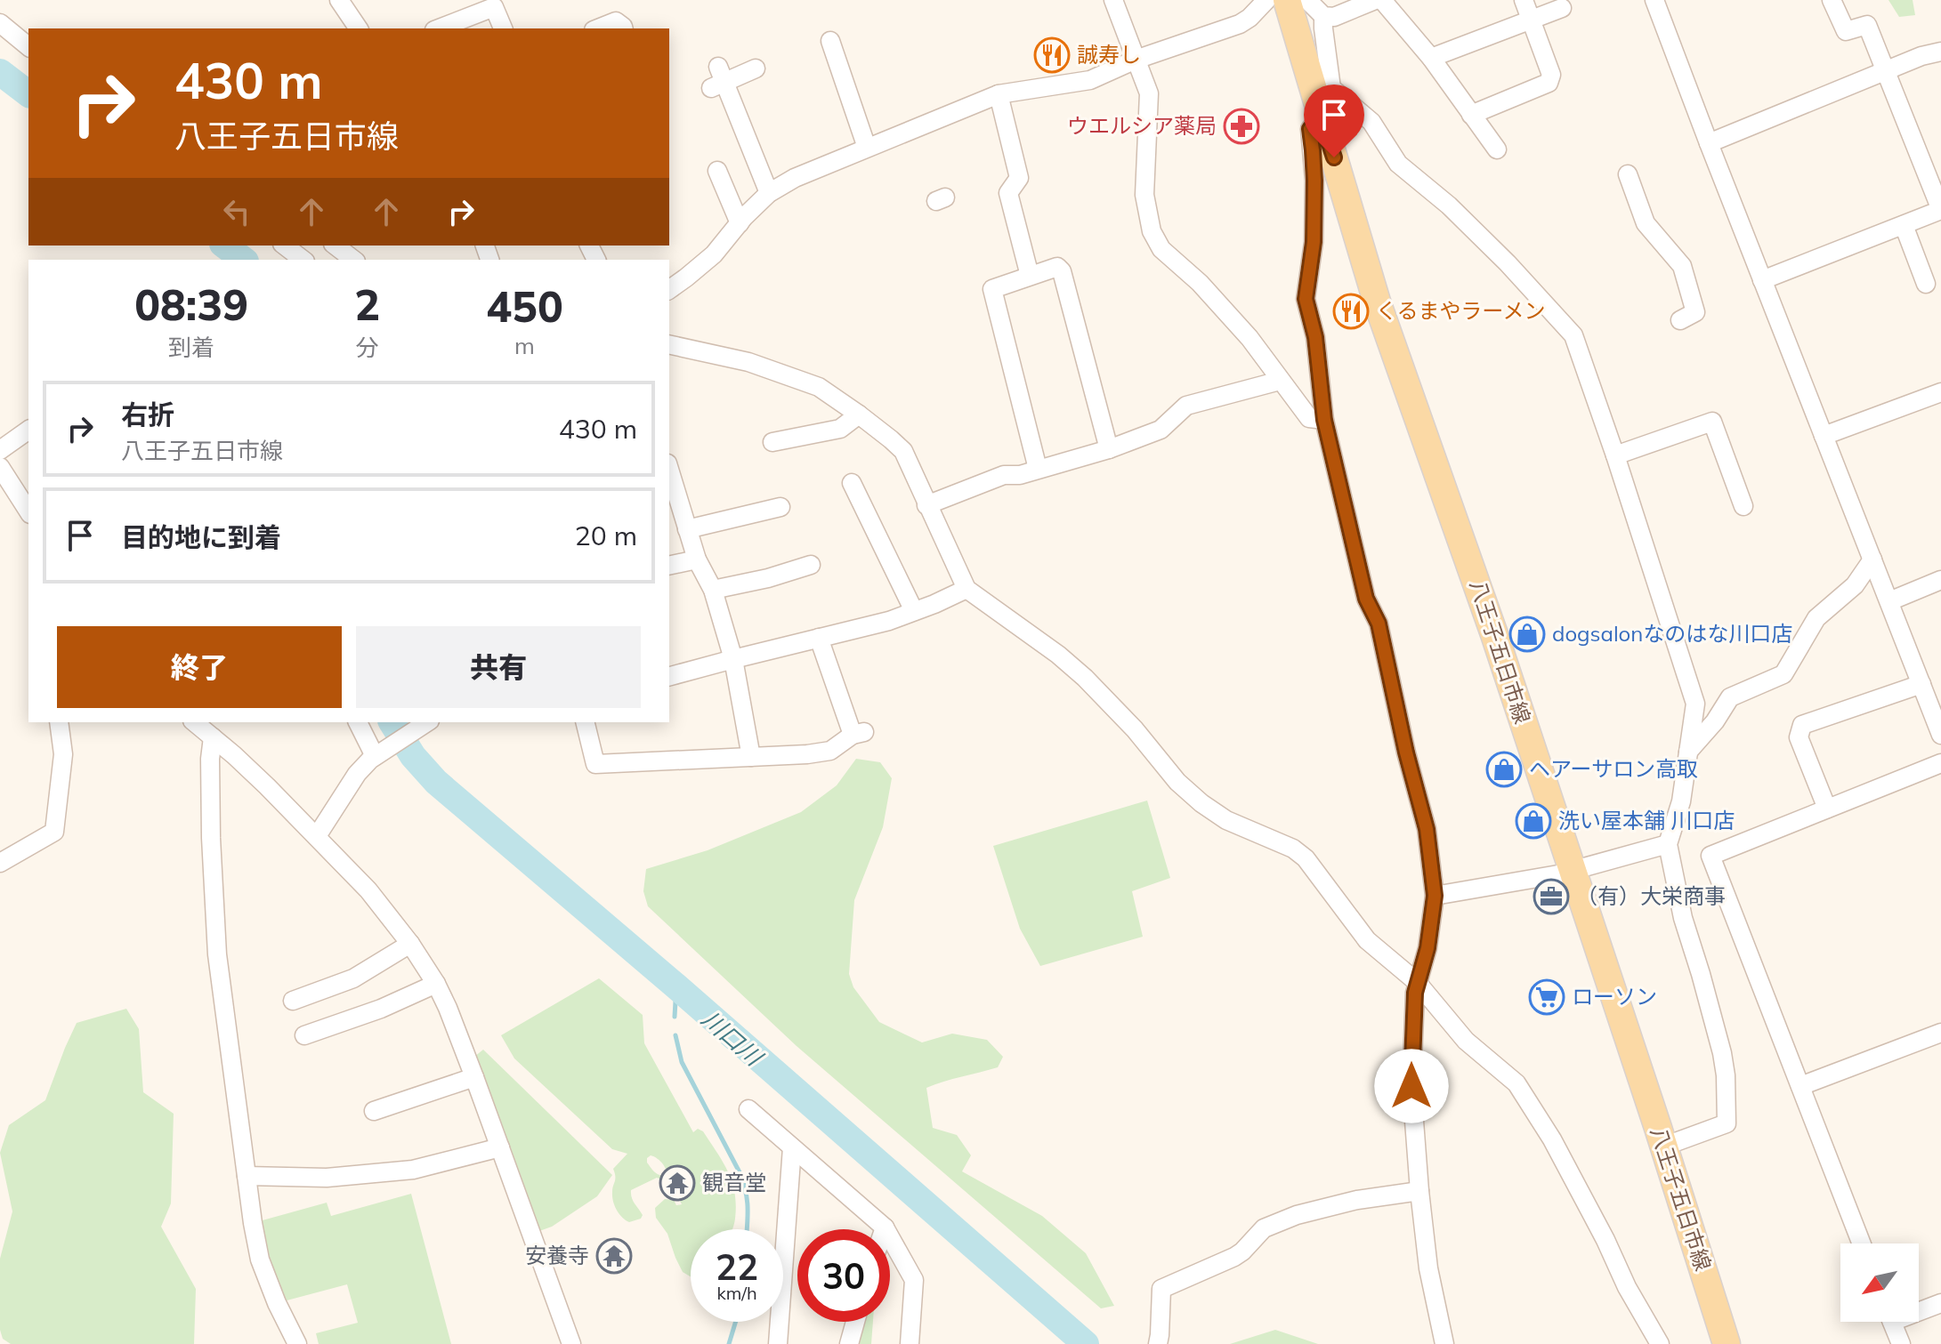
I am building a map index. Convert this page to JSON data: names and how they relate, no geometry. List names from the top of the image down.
{
  "streets": {
    "main road": ["八王子五日市線"]
  },
  "water": ["川口川"],
  "places": {
    "restaurant": ["誠寿し", "くるまやラーメン"],
    "pharmacy": ["ウエルシア薬局"],
    "shop": ["dogsalonなのはな川口店", "ヘアーサロン高取", "洗い屋本舗 川口店"],
    "office": ["（有）大栄商事"],
    "supermarket": ["ローソン"],
    "temple": ["観音堂", "安養寺"]
  },
  "north": "bottom left",
  "page": {
    "turn": ["430 m", "八王子五日市線"],
    "eta": [
      "08:39",
      "到着",
      "2",
      "分",
      "450",
      "m"
    ],
    "list": [
      {
        "name": "右折",
        "note": "八王子五日市線",
        "value": "430 m"
      },
      {
        "name": "目的地に到着",
        "value": "20 m"
      }
    ],
    "buttons": ["終了", "共有"],
    "speed": "22 km/h",
    "limit": "30"
  }
}
